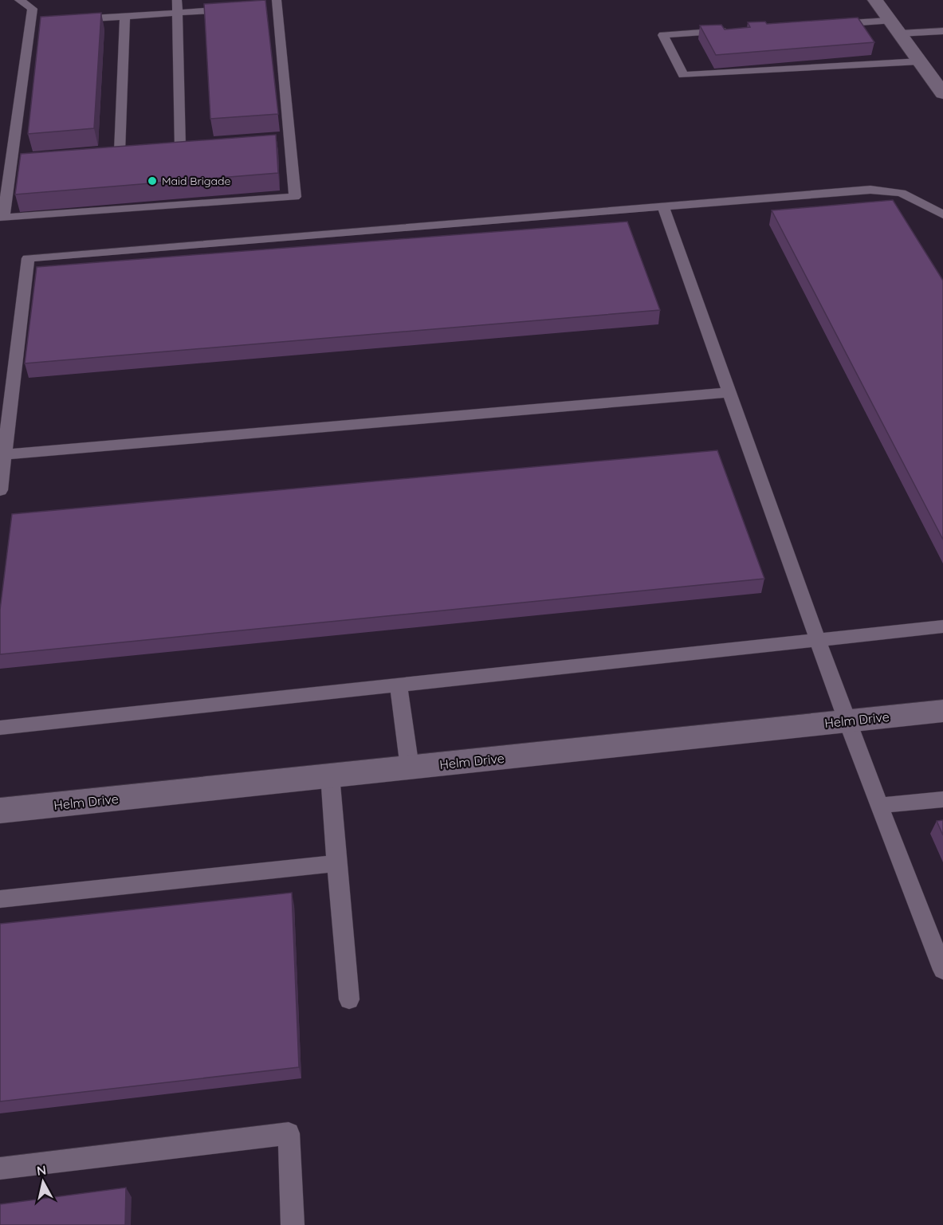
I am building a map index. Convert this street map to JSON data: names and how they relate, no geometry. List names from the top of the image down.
{
  "streets": {
    "street": ["Helm Drive"]
  },
  "places": ["Maid Brigade"],
  "north": "top"
}
